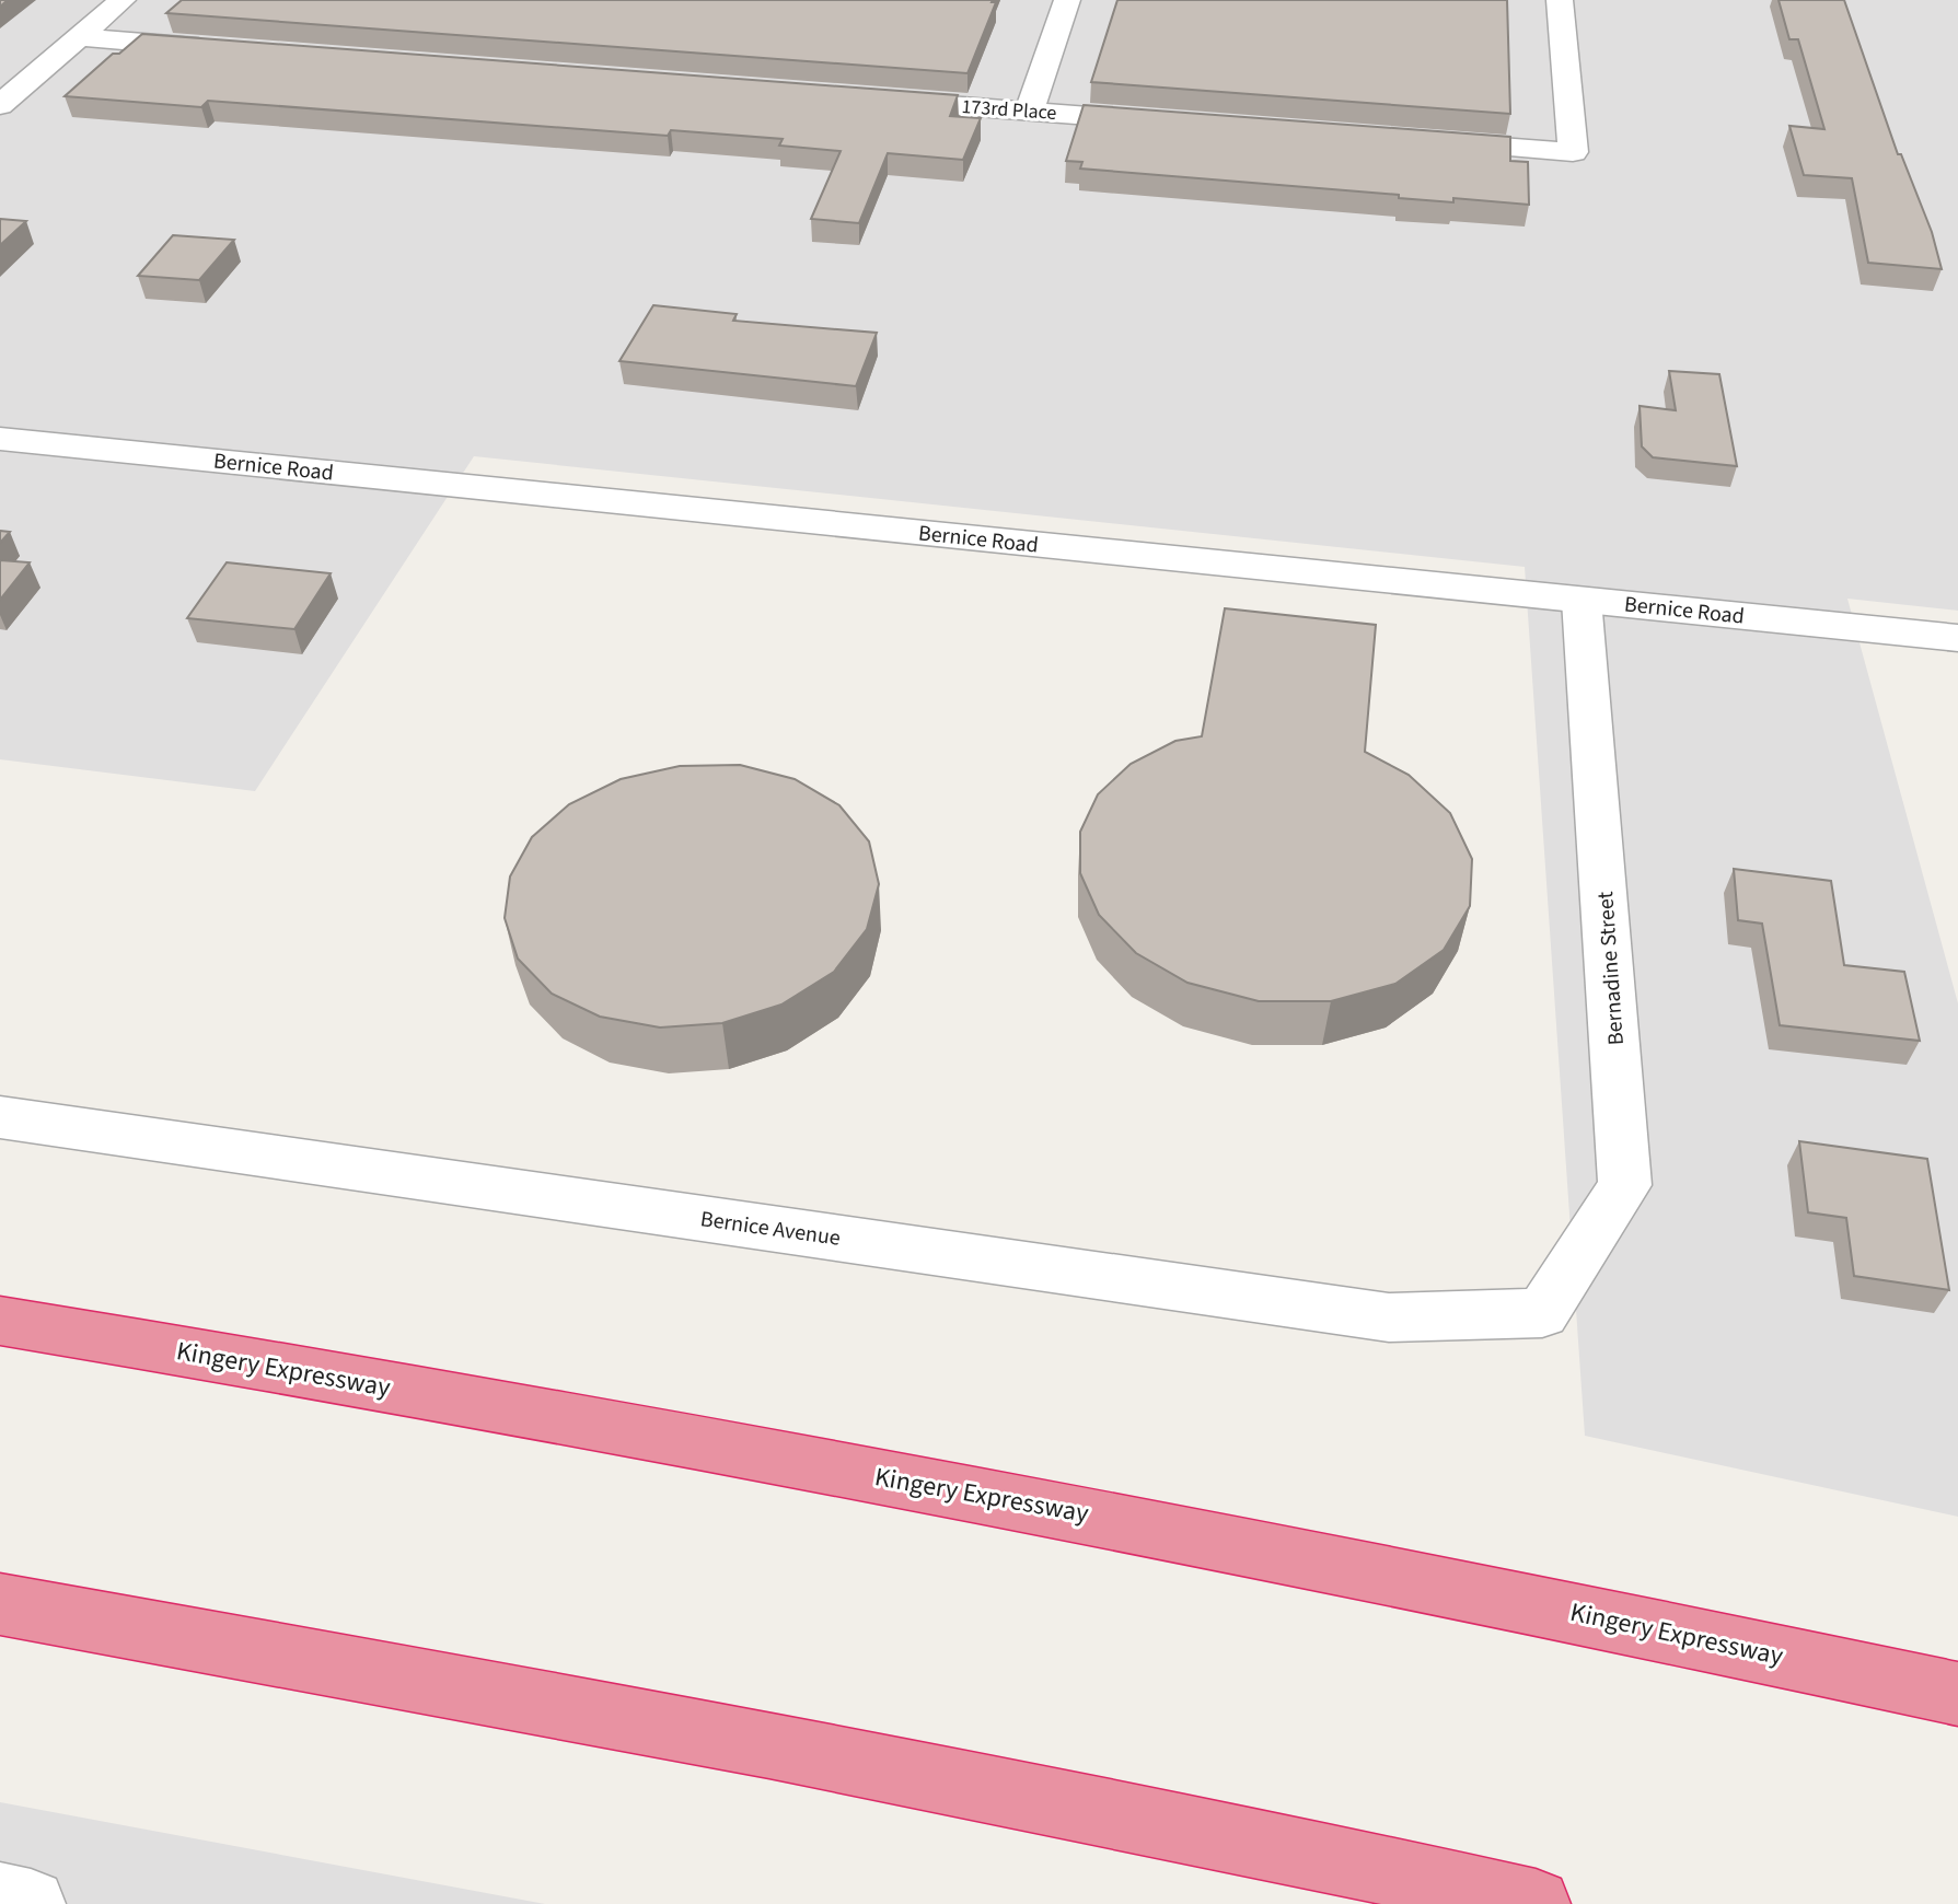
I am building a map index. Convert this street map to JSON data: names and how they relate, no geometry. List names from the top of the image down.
{
  "streets": {
    "highway": ["Kingery Expressway"],
    "street": [
      "173rd Place",
      "Bernice Road",
      "Bernadine Street",
      "Bernice Avenue"
    ]
  },
  "crossings": [
    ["Bernice Road", "Bernadine Street"],
    ["Bernadine Street", "Bernice Avenue"]
  ]
}
